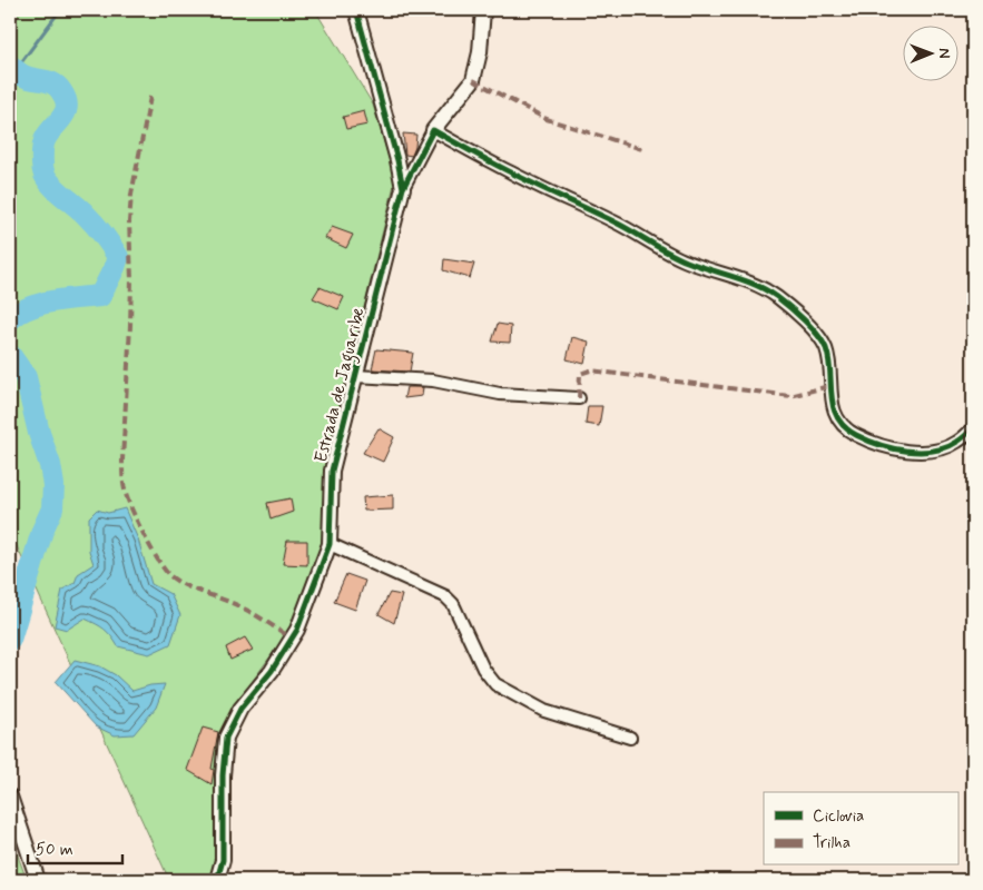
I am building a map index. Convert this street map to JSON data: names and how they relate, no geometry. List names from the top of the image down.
{
  "streets": {
    "street": ["Estrada de Jaguaribe"]
  },
  "legend": ["Ciclovia", "Trilha"],
  "scale_bar": "50 m",
  "north": "right"
}
